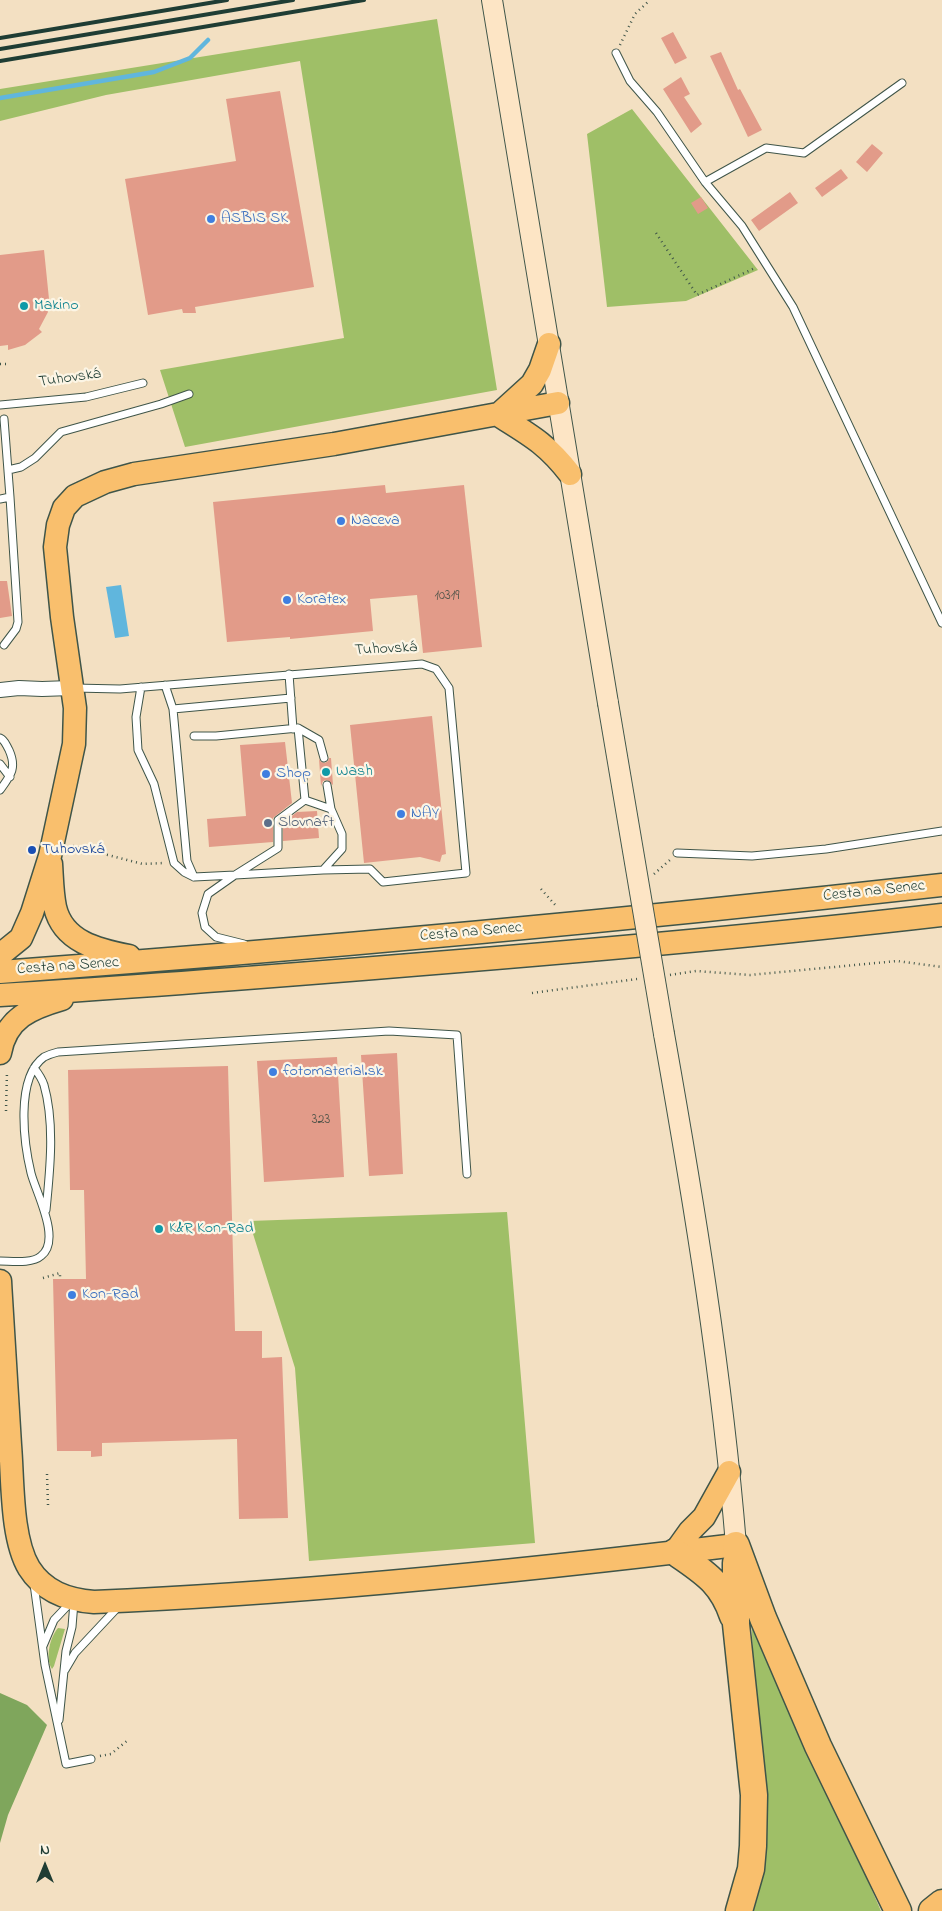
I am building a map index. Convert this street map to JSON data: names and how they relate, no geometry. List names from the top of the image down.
{
  "streets": {
    "main road": ["Cesta na Senec"],
    "street": ["Tuhovská"]
  },
  "places": [
    "ASBIS SK",
    "Makino",
    "Naceva",
    "Koratex",
    "Wash",
    "Shop",
    "NAY",
    "Slovnaft",
    "Tuhovská",
    "fotomaterial.sk",
    "K&R Kon-Rad",
    "Kon-Rad"
  ],
  "house_numbers": ["10319", "323"],
  "north": "top"
}
